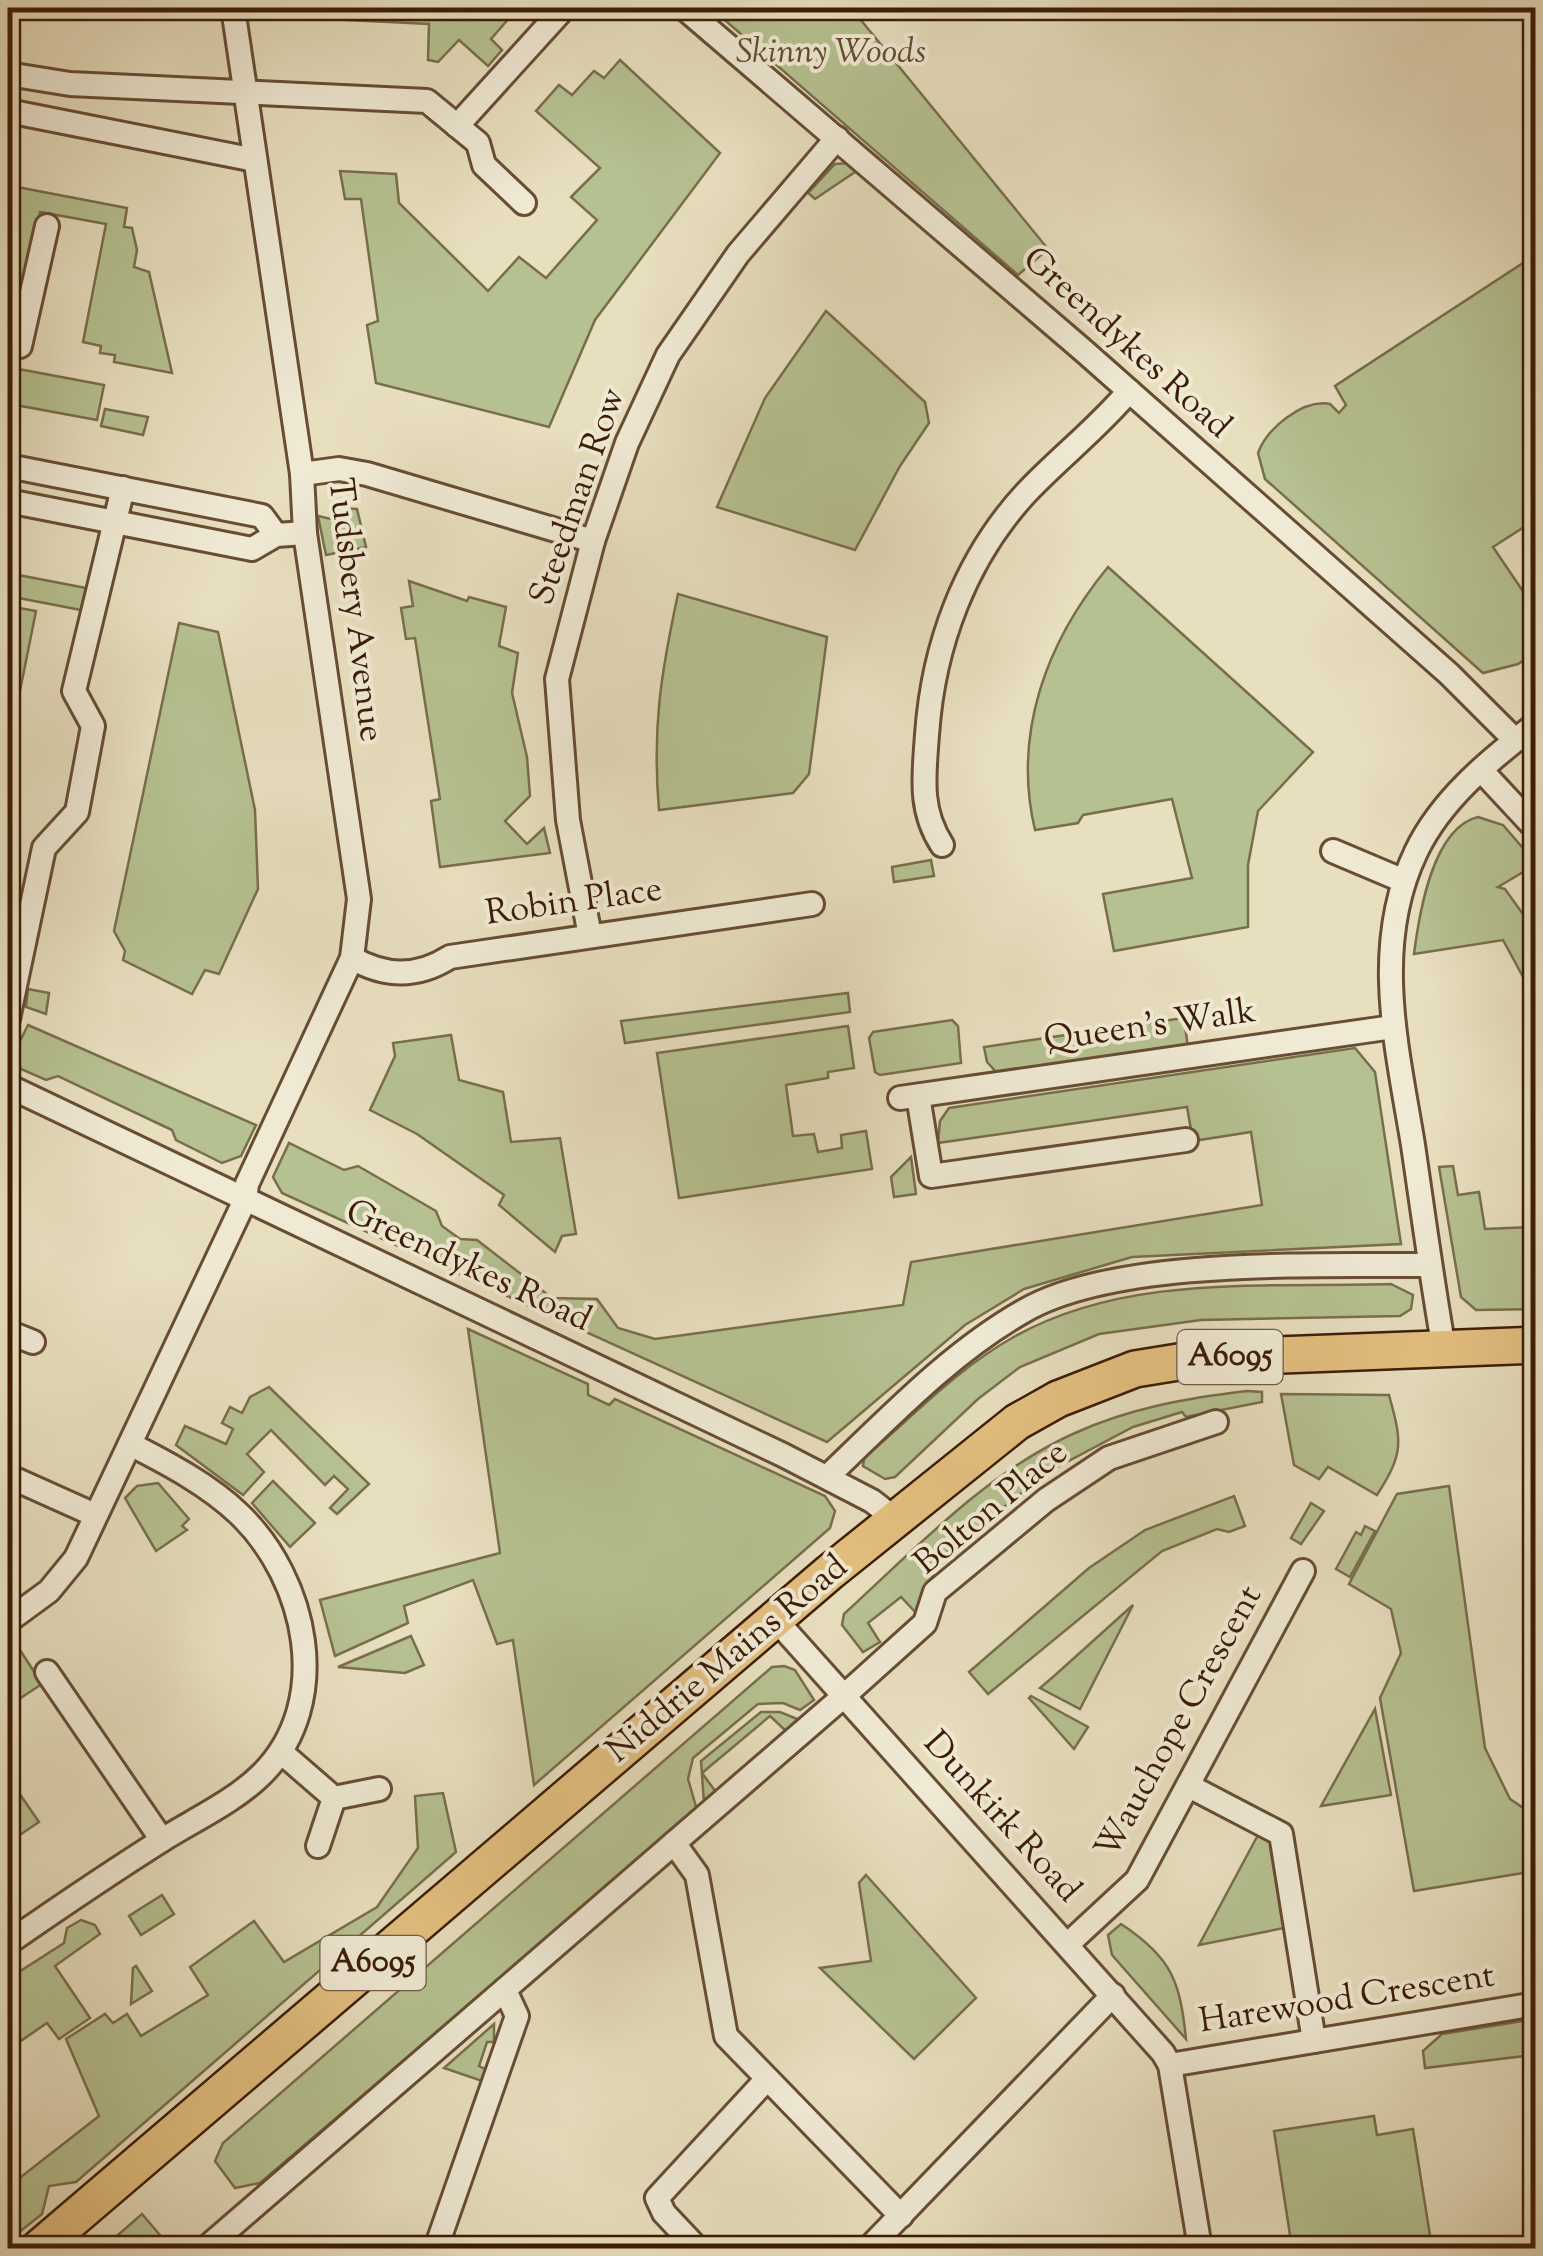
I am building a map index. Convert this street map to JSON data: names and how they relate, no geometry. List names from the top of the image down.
{
  "streets": {
    "main road": ["A6095", "Niddrie Mains Road"],
    "street": [
      "Greendykes Road",
      "Steedman Row",
      "Tudsbery Avenue",
      "Robin Place",
      "Queen's Walk",
      "Bolton Place",
      "Wauchope Crescent",
      "Dunkirk Road",
      "Harewood Crescent"
    ]
  },
  "crossings": [
    ["Greendykes Road", "Steedman Row"],
    ["Greendykes Road", "Tudsbery Avenue"],
    ["Greendykes Road", "Niddrie Mains Road"],
    ["Steedman Row", "Robin Place"],
    ["Tudsbery Avenue", "Robin Place"],
    ["Bolton Place", "Dunkirk Road"],
    ["Niddrie Mains Road", "Dunkirk Road"],
    ["Wauchope Crescent", "Dunkirk Road"],
    ["Dunkirk Road", "Harewood Crescent"]
  ],
  "parks": ["Skinny Woods"]
}
